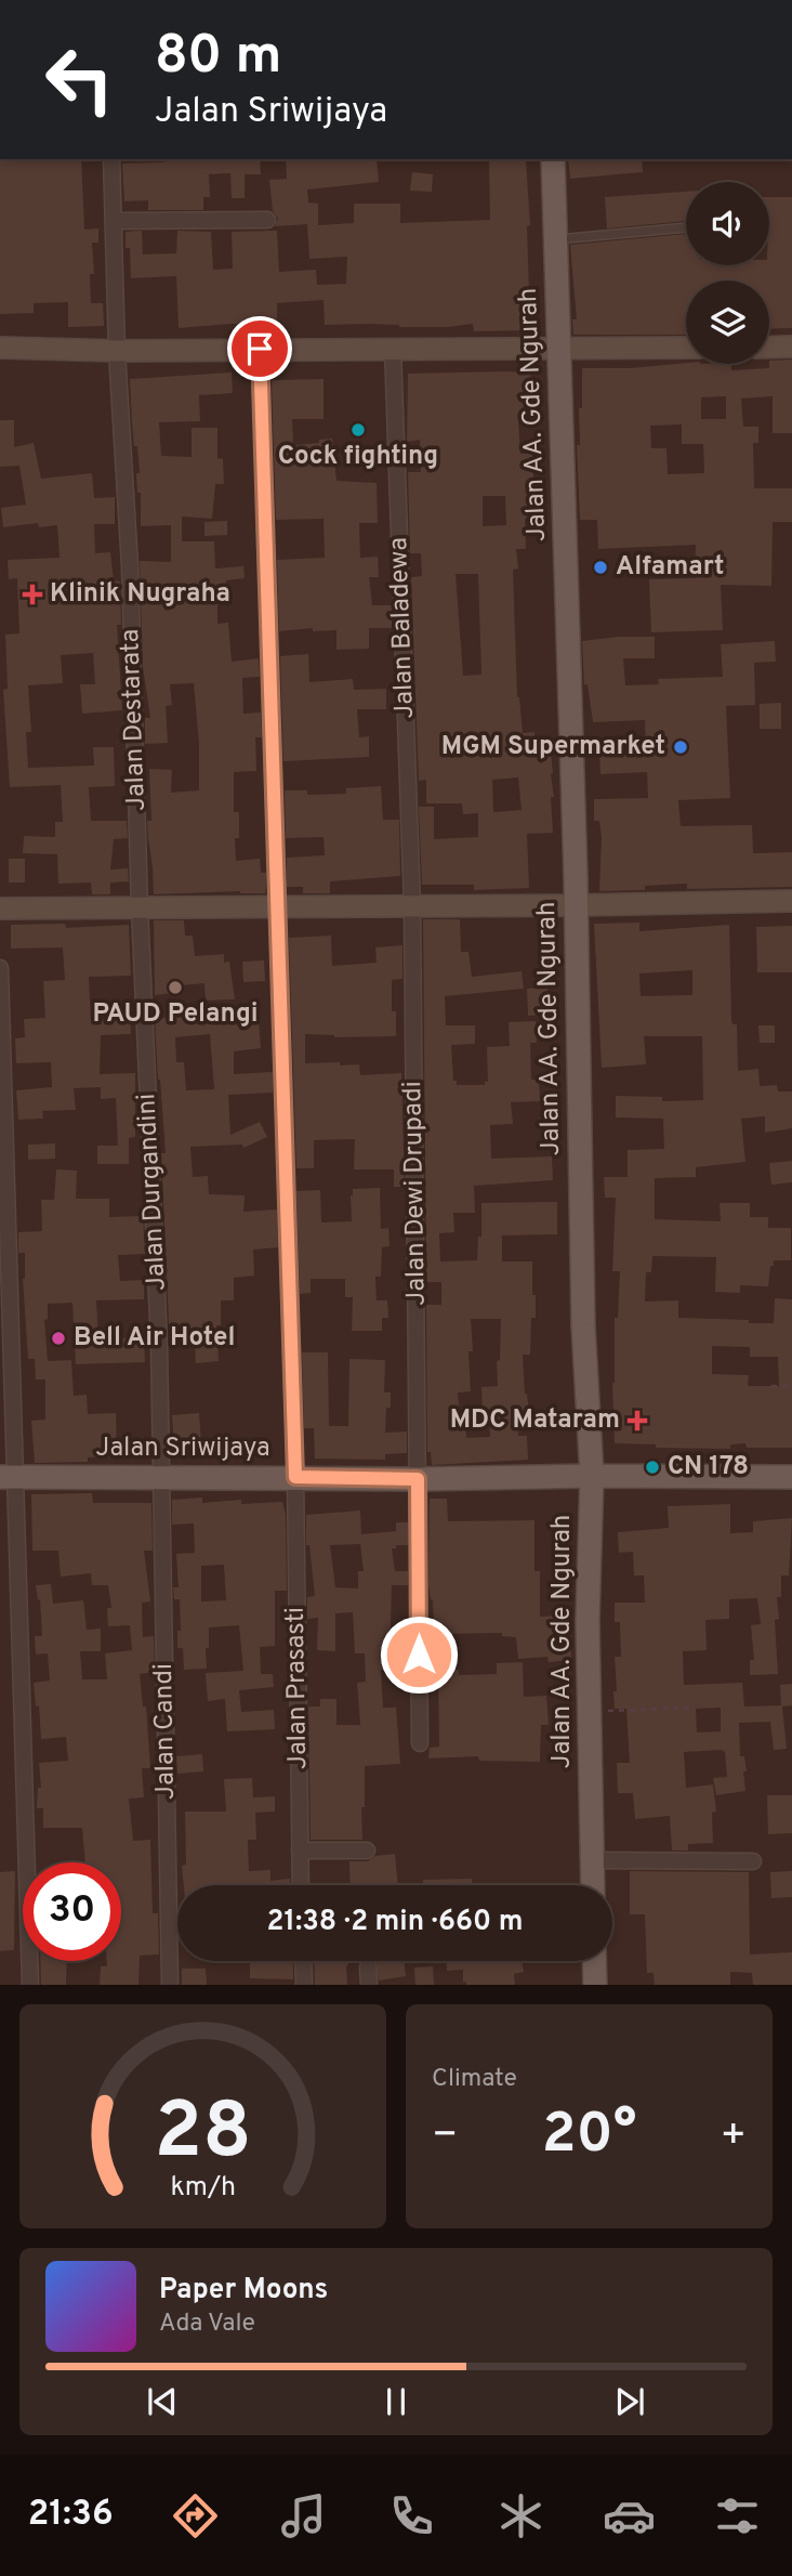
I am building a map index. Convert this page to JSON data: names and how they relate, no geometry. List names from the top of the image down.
{
  "streets": {
    "main road": ["Jalan AA. Gde Ngurah", "Jalan Sriwijaya"],
    "street": [
      "Jalan Baladewa",
      "Jalan Destarata",
      "Jalan Durgandini",
      "Jalan Dewi Drupadi",
      "Jalan Prasasti",
      "Jalan Candi"
    ]
  },
  "crossings": [
    ["Jalan AA. Gde Ngurah", "Jalan Sriwijaya"],
    ["Jalan Baladewa", "Jalan Dewi Drupadi"],
    ["Jalan Destarata", "Jalan Durgandini"],
    ["Jalan Durgandini", "Jalan Sriwijaya"],
    ["Jalan Durgandini", "Jalan Candi"],
    ["Jalan Dewi Drupadi", "Jalan Sriwijaya"],
    ["Jalan Sriwijaya", "Jalan Prasasti"],
    ["Jalan Sriwijaya", "Jalan Candi"]
  ],
  "places": {
    "other": [
      "Cock fighting",
      "Alfamart",
      "MGM Supermarket",
      "PAUD Pelangi",
      "Bell Air Hotel",
      "CN 178"
    ],
    "health": ["Klinik Nugraha", "MDC Mataram"]
  },
  "page": {
    "turn": ["80 m", "Jalan Sriwijaya"],
    "limit": "30",
    "trip": "21:38 · 2 min · 660 m",
    "tile": "Climate",
    "heat": ["−", "20°", "+"],
    "song": ["Paper Moons", "Ada Vale"],
    "tabs": "21:36",
    "gauge": ["28", "km/h"]
  }
}
